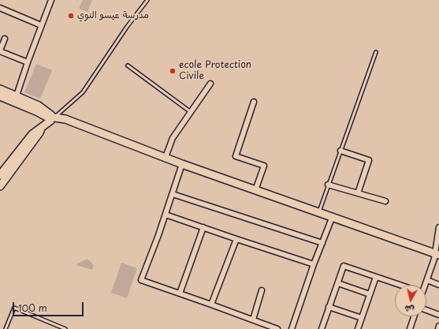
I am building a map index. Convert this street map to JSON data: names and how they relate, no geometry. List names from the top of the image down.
{
  "places": ["مدرسة عيسو النوي", "ecole Protection Civile"],
  "scale_bar": "100 m",
  "north": "bottom"
}
